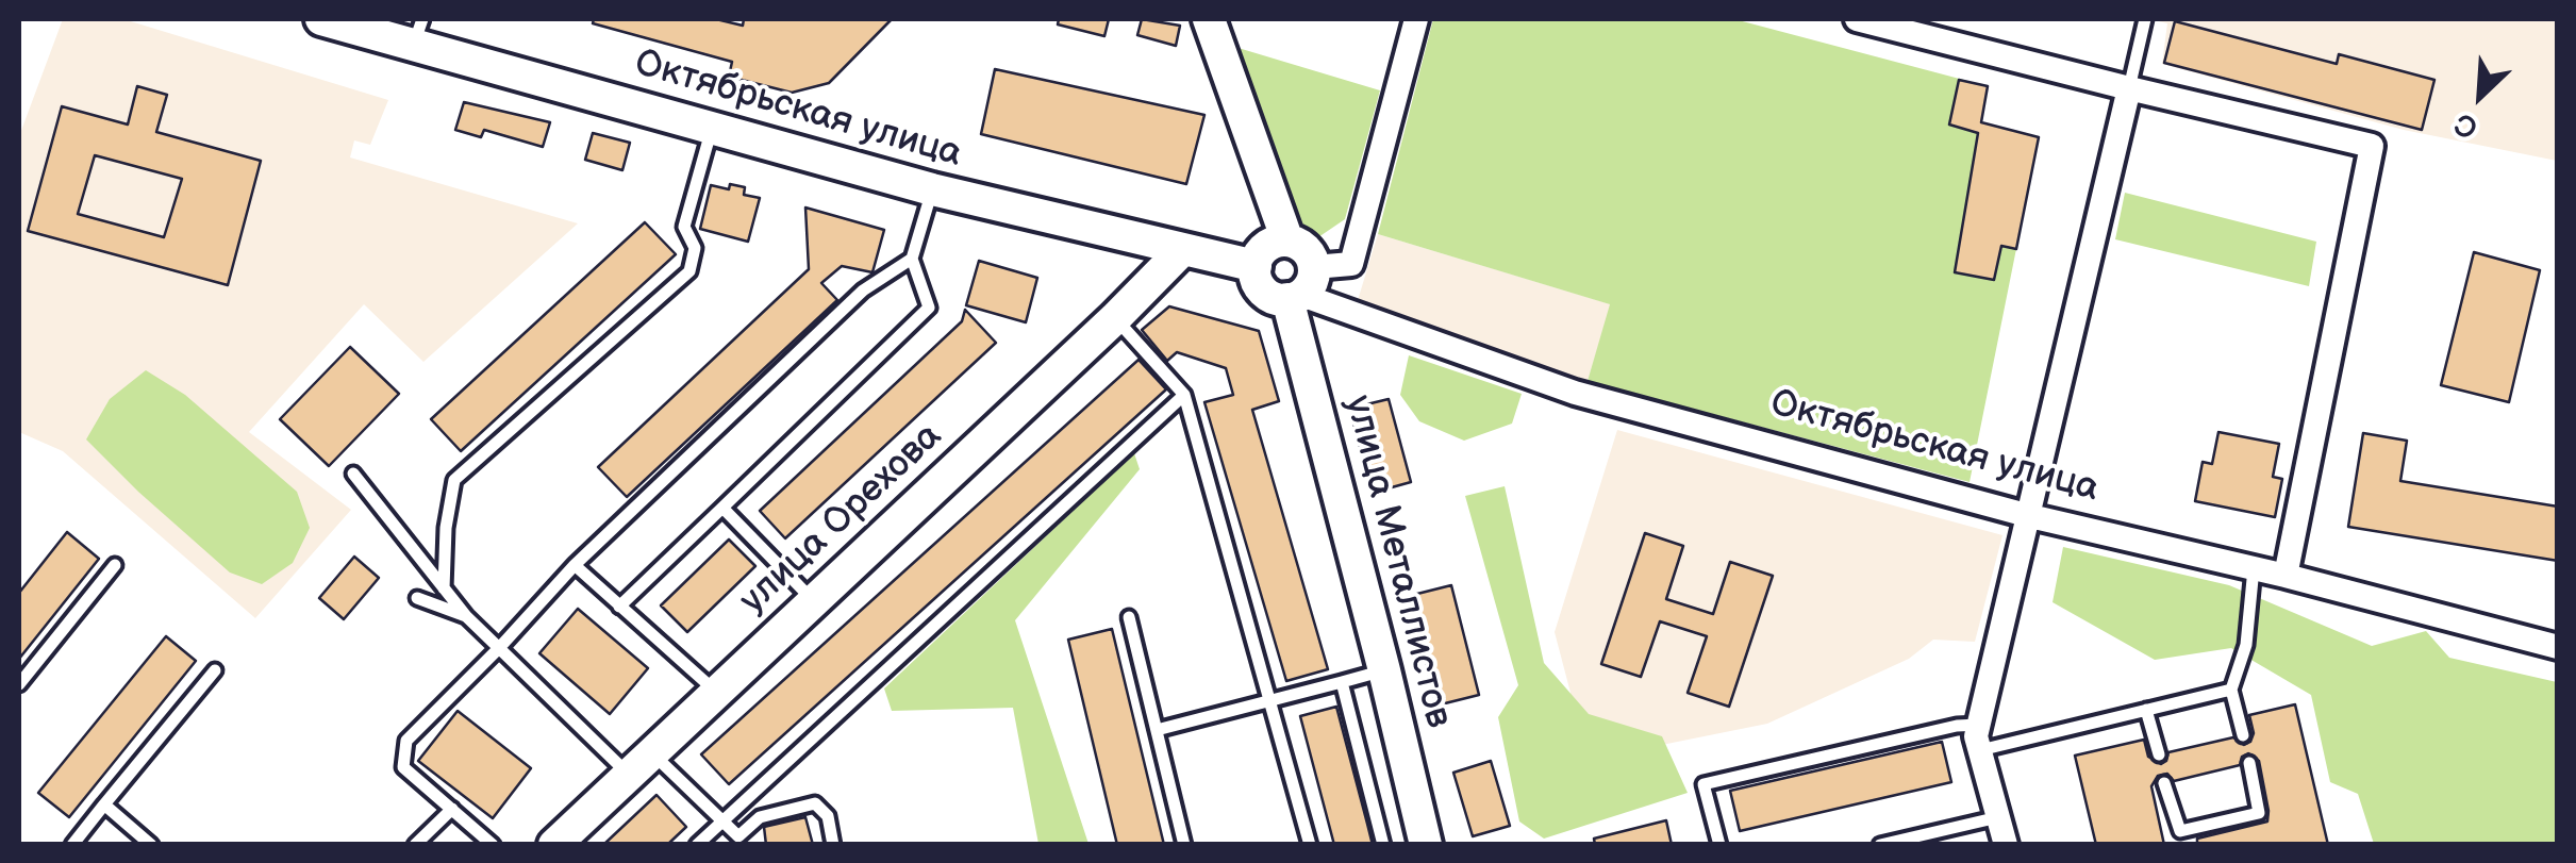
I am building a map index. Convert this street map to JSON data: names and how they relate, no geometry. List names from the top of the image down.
{
  "streets": {
    "street": ["Октябрьская улица", "улица Орехова", "улица Металлистов"]
  },
  "crossings": [
    ["Октябрьская улица", "улица Орехова"],
    ["Октябрьская улица", "улица Металлистов"]
  ],
  "north": "bottom left"
}
